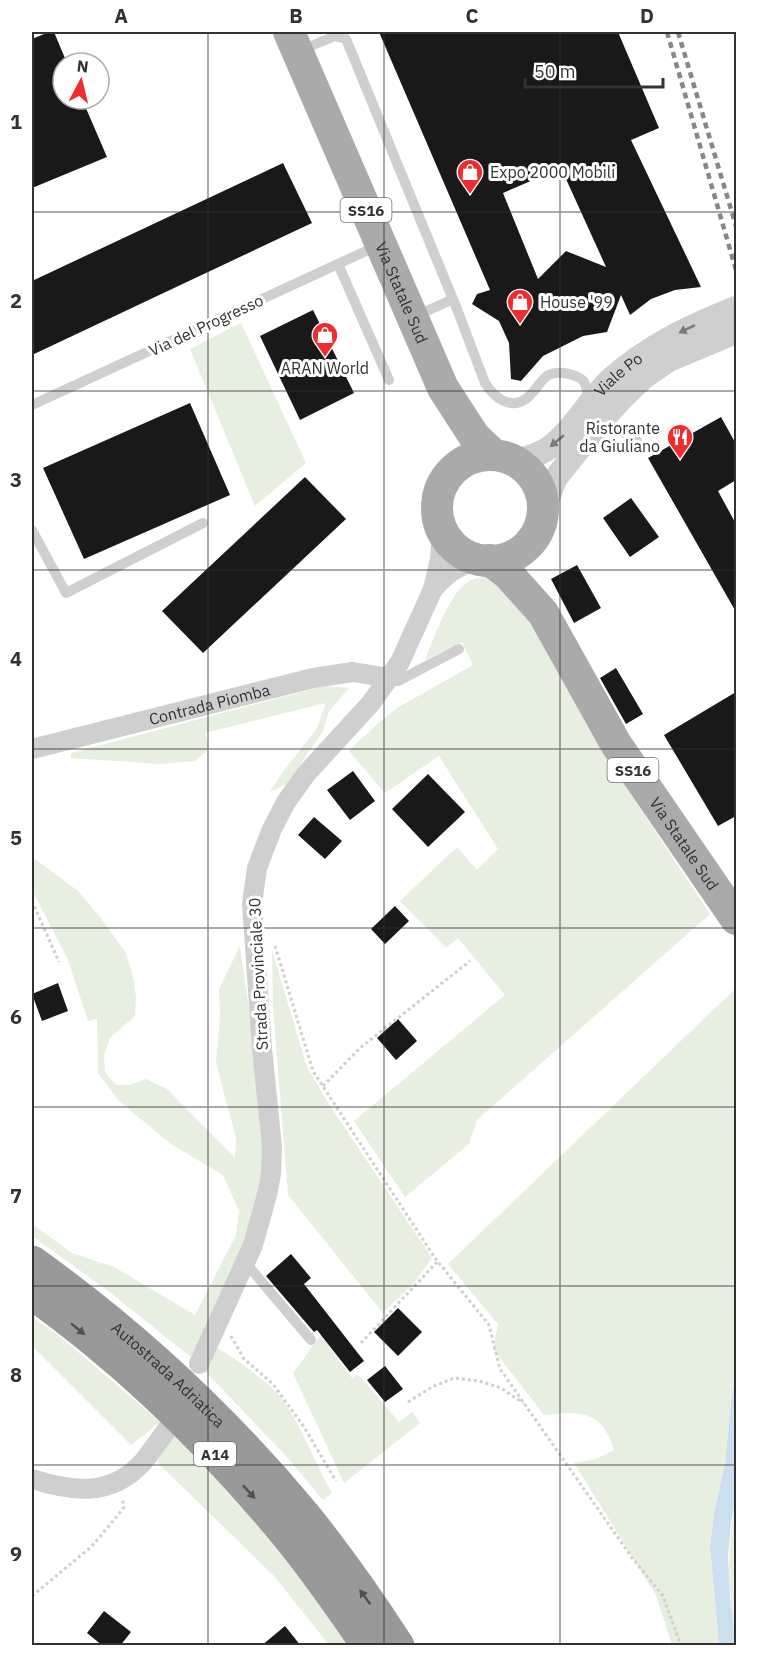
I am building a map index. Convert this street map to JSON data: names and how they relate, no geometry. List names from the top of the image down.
{
  "streets": {
    "highway": ["Autostrada Adriatica", "A14"],
    "main road": ["SS16", "Via Statale Sud"],
    "street": ["Viale Po", "Contrada Piomba", "Strada Provinciale 30"],
    "lane": ["Via del Progresso"]
  },
  "crossings": [
    ["SS16", "Via Statale Sud"],
    ["SS16", "Viale Po"],
    ["SS16", "Strada Provinciale 30"],
    ["Via Statale Sud", "Via del Progresso"],
    ["Viale Po", "Strada Provinciale 30"],
    ["Contrada Piomba", "Strada Provinciale 30"]
  ],
  "places": {
    "shop": ["Expo 2000 Mobili", "House '99", "ARAN World"],
    "restaurant": ["Ristorante da Giuliano"]
  },
  "scale_bar": "50 m",
  "north": "top",
  "grid": {
    "columns": [
      "A",
      "B",
      "C",
      "D"
    ],
    "rows": [
      "1",
      "2",
      "3",
      "4",
      "5",
      "6",
      "7",
      "8",
      "9"
    ]
  }
}
